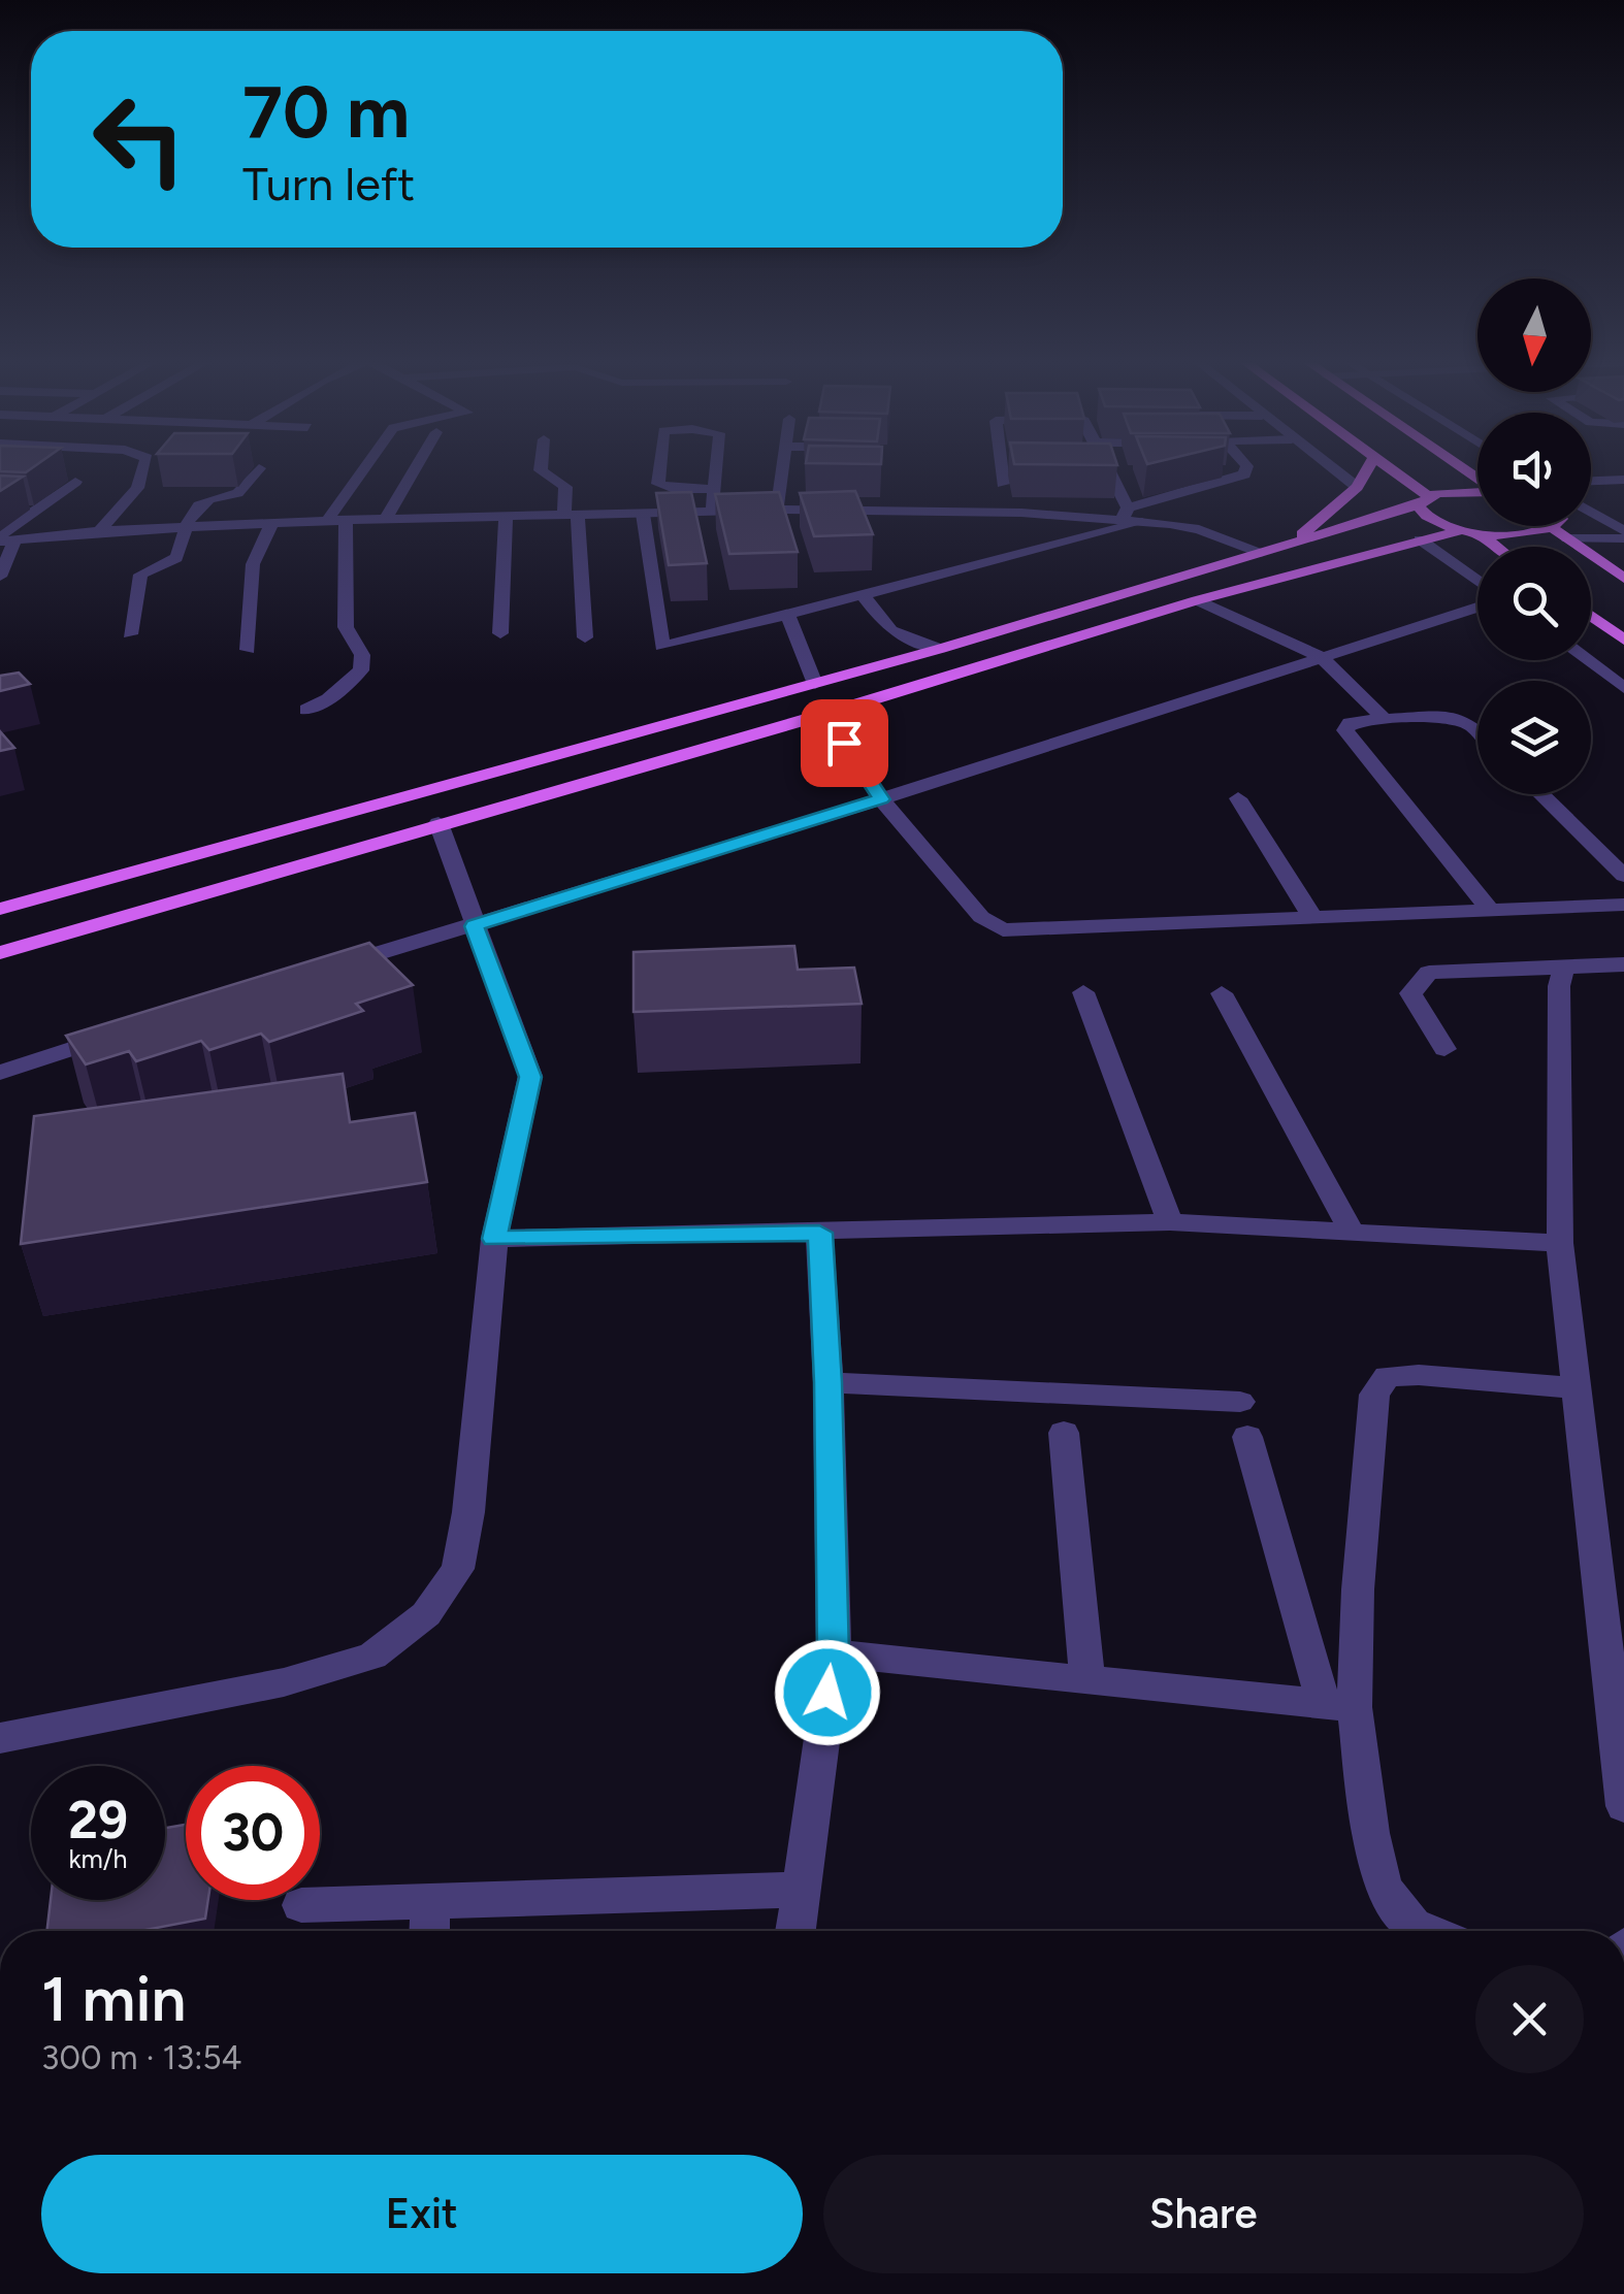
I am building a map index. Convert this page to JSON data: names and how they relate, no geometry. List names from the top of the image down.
{
  "north": "bottom",
  "page": {
    "turn": ["70 m", "Turn left"],
    "speed": "29 km/h",
    "limit": "30",
    "heading": ["1 min", "300 m · 13:54"],
    "buttons": ["Exit", "Share"]
  }
}
